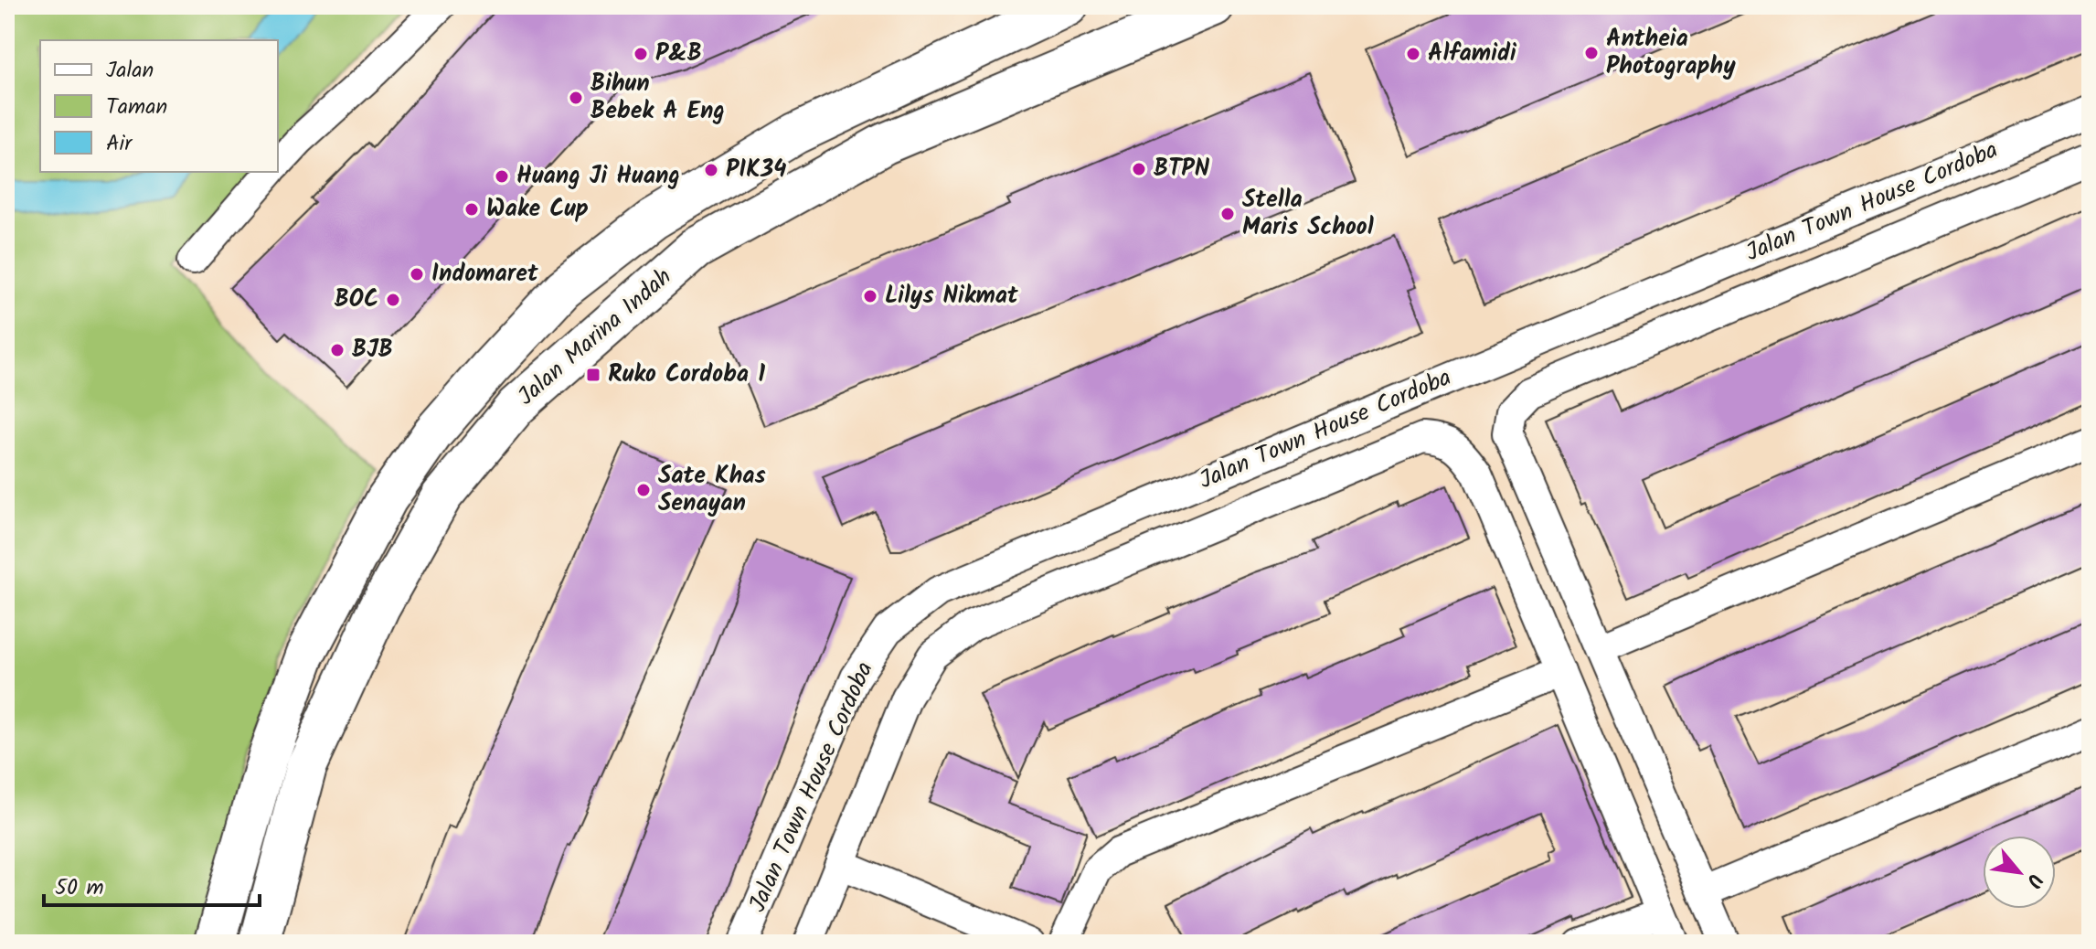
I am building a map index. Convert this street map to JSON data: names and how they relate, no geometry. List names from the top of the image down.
{
  "streets": {
    "main road": ["Jalan Marina Indah"],
    "street": ["Jalan Town House Cordoba"]
  },
  "places": {
    "other": [
      "Antheia Photography",
      "P&B",
      "Alfamidi",
      "Bihun Bebek A Eng",
      "BTPN",
      "PIK34",
      "Huang Ji Huang",
      "Wake Cup",
      "Stella Maris School",
      "Indomaret",
      "Lilys Nikmat",
      "BOC",
      "BJB",
      "Sate Khas Senayan"
    ],
    "transit": ["Ruko Cordoba 1"]
  },
  "legend": ["Jalan", "Taman", "Air"],
  "scale_bar": "50 m",
  "north": "bottom right"
}
